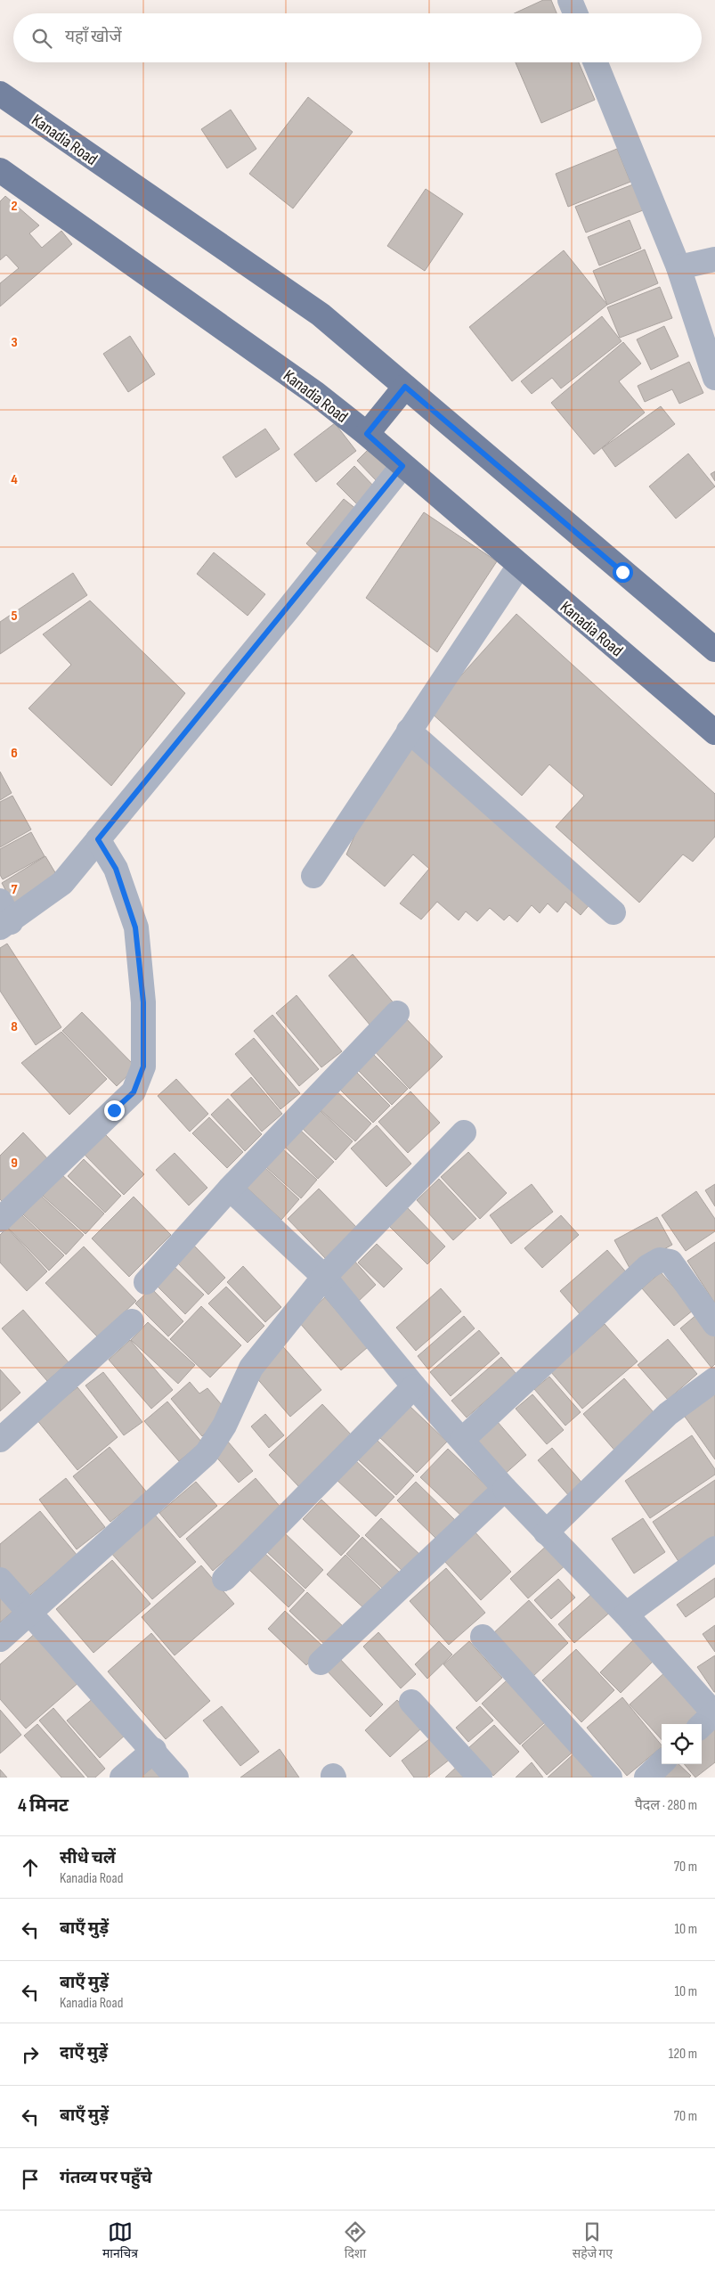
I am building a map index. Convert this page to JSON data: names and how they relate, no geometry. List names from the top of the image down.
{
  "streets": {
    "main road": ["Kanadia Road"]
  },
  "page": {
    "search": "यहाँ खोजें",
    "heading": ["4 मिनट", "पैदल · 280 m"],
    "list": [
      ["सीधे चलें", "Kanadia Road", "70 m"],
      ["बाएँ मुड़ें", "10 m"],
      ["बाएँ मुड़ें", "Kanadia Road", "10 m"],
      ["दाएँ मुड़ें", "120 m"],
      ["बाएँ मुड़ें", "70 m"],
      "गंतव्य पर पहुँचे"
    ],
    "nav": ["मानचित्र", "दिशा", "सहेजे गए"]
  },
  "grid": {
    "rows": [
      "2",
      "3",
      "4",
      "5",
      "6",
      "7",
      "8",
      "9"
    ]
  }
}
